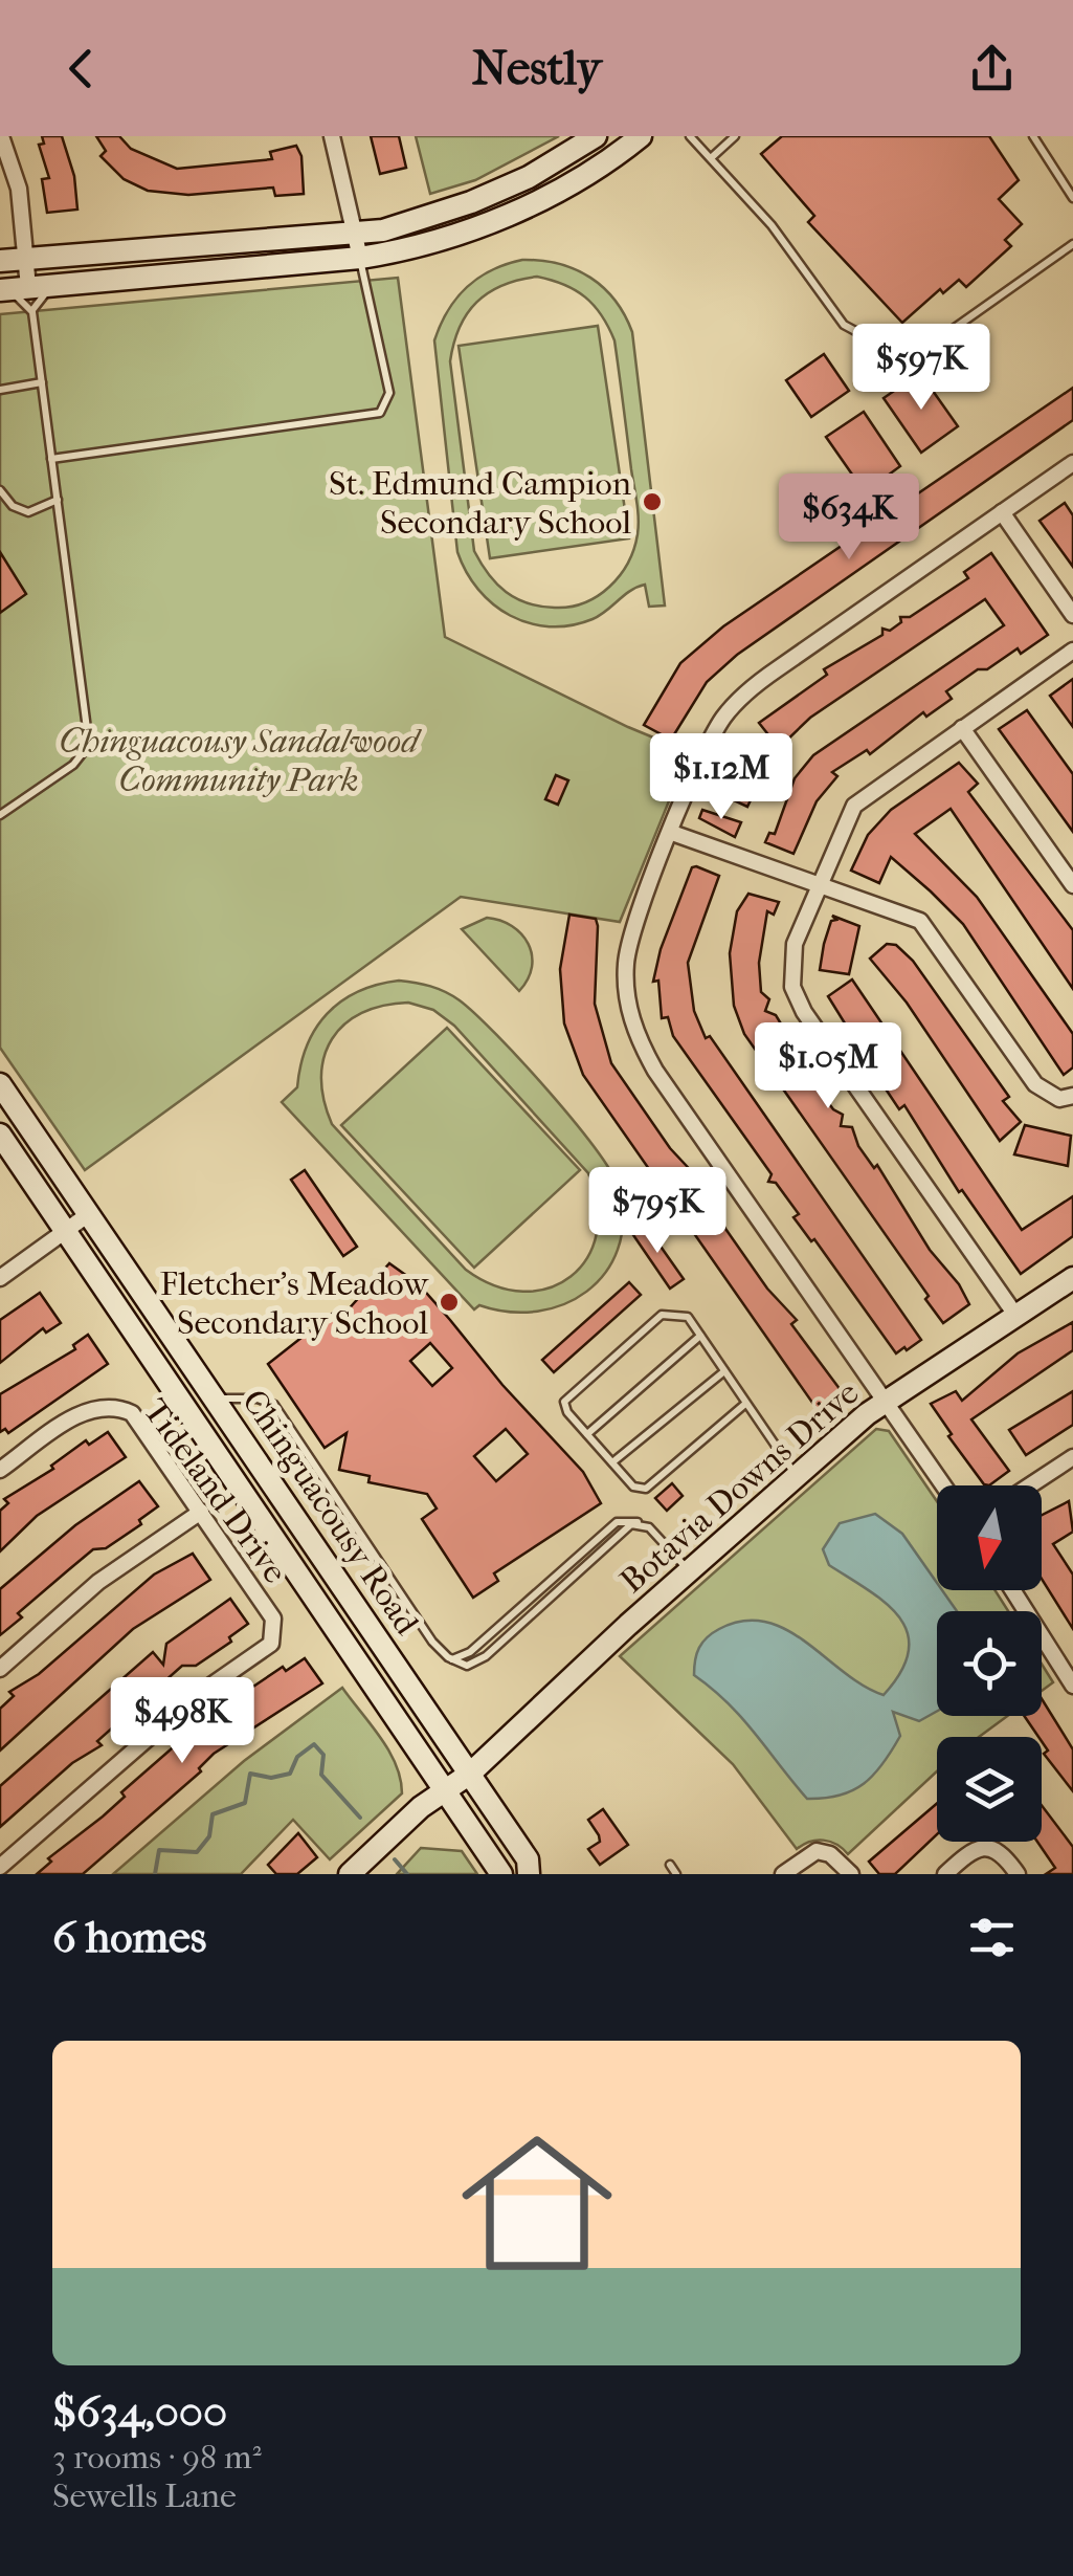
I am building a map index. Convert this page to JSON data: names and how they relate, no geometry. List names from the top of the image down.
{
  "streets": {
    "main road": ["Botavia Downs Drive", "Chinguacousy Road"],
    "street": ["Tideland Drive"]
  },
  "crossings": [
    ["Botavia Downs Drive", "Chinguacousy Road"]
  ],
  "parks": ["Chinguacousy Sandalwood Community Park"],
  "places": ["St. Edmund Campion Secondary School", "Fletcher's Meadow Secondary School"],
  "north": "bottom",
  "page": {
    "header": "Nestly",
    "price": [
      "$597K",
      "$634K",
      "$1.12M",
      "$1.05M",
      "$795K",
      "$498K"
    ],
    "heading": "6 homes",
    "list": [
      {
        "name": "$634,000",
        "note": "3 rooms · 98 m² · Sewells Lane"
      }
    ]
  }
}
